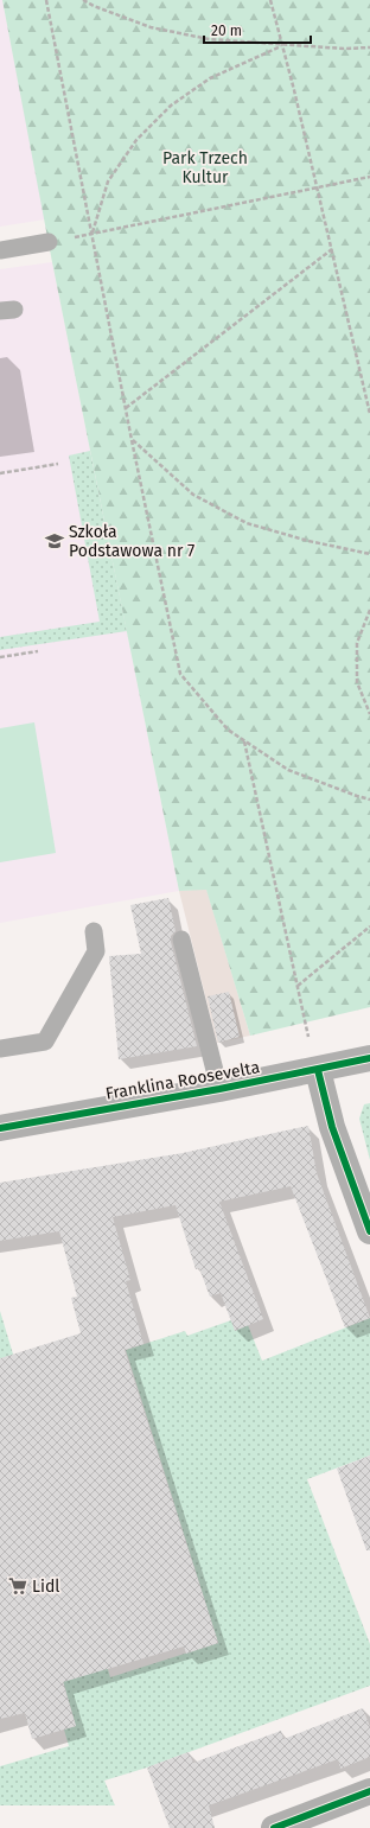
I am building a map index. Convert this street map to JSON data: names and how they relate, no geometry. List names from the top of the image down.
{
  "streets": {
    "street": ["Franklina Roosevelta"]
  },
  "parks": ["Park Trzech Kultur"],
  "places": {
    "school or university": ["Szkoła Podstawowa nr 7"],
    "supermarket": ["Lidl"]
  },
  "scale_bar": "20 m"
}
